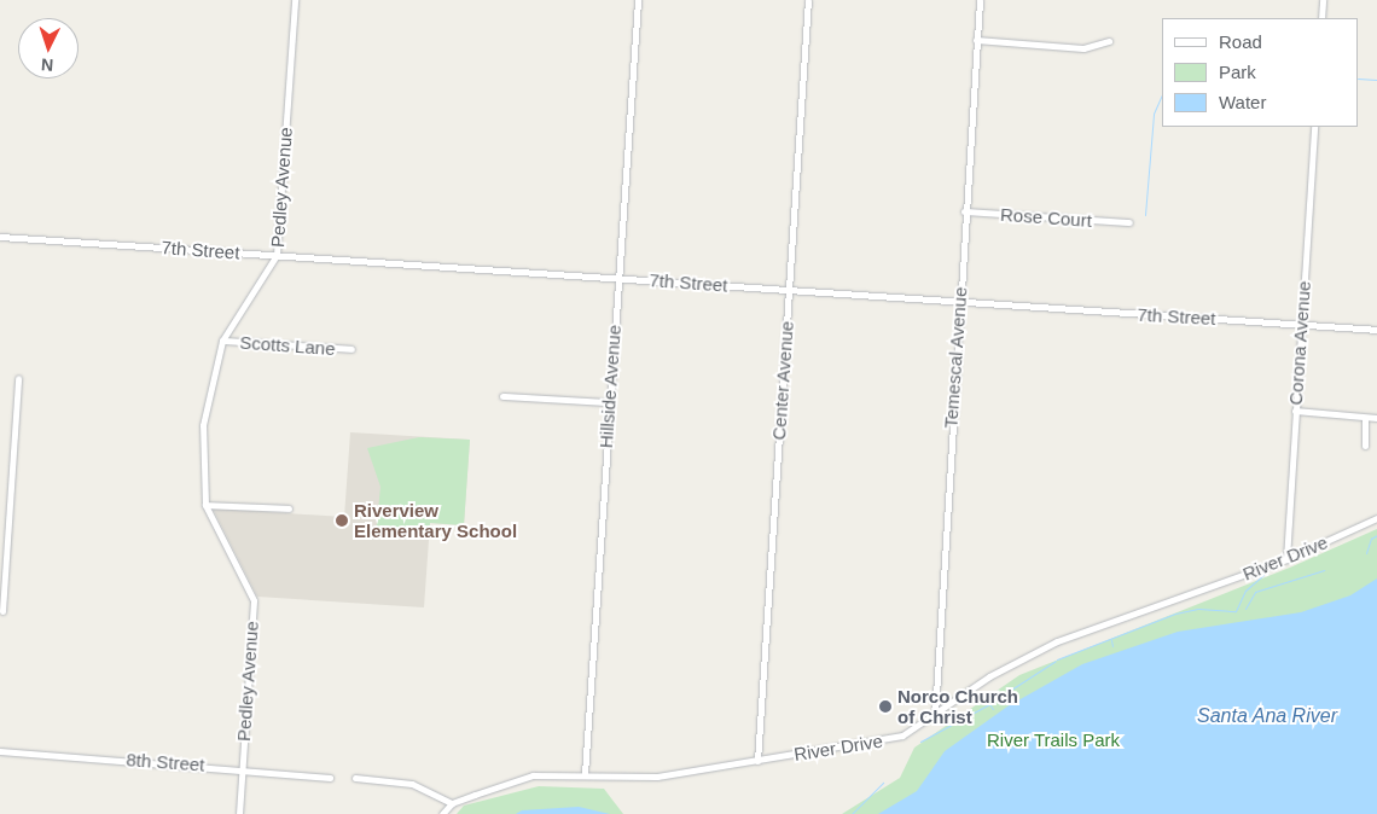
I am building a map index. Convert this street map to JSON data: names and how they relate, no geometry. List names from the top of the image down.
{
  "streets": {
    "street": [
      "Pedley Avenue",
      "Rose Court",
      "7th Street",
      "Corona Avenue",
      "Scotts Lane",
      "Temescal Avenue",
      "Center Avenue",
      "Hillside Avenue",
      "River Drive",
      "8th Street"
    ]
  },
  "crossings": [
    ["Pedley Avenue", "7th Street"],
    ["Pedley Avenue", "Scotts Lane"],
    ["Pedley Avenue", "8th Street"],
    ["Rose Court", "Temescal Avenue"],
    ["7th Street", "Corona Avenue"],
    ["7th Street", "Temescal Avenue"],
    ["7th Street", "Center Avenue"],
    ["7th Street", "Hillside Avenue"],
    ["Corona Avenue", "River Drive"],
    ["Temescal Avenue", "River Drive"],
    ["Center Avenue", "River Drive"],
    ["Hillside Avenue", "River Drive"]
  ],
  "water": ["Santa Ana River"],
  "parks": ["River Trails Park"],
  "places": ["Riverview Elementary School", "Norco Church of Christ"],
  "legend": ["Road", "Park", "Water"],
  "north": "bottom"
}
